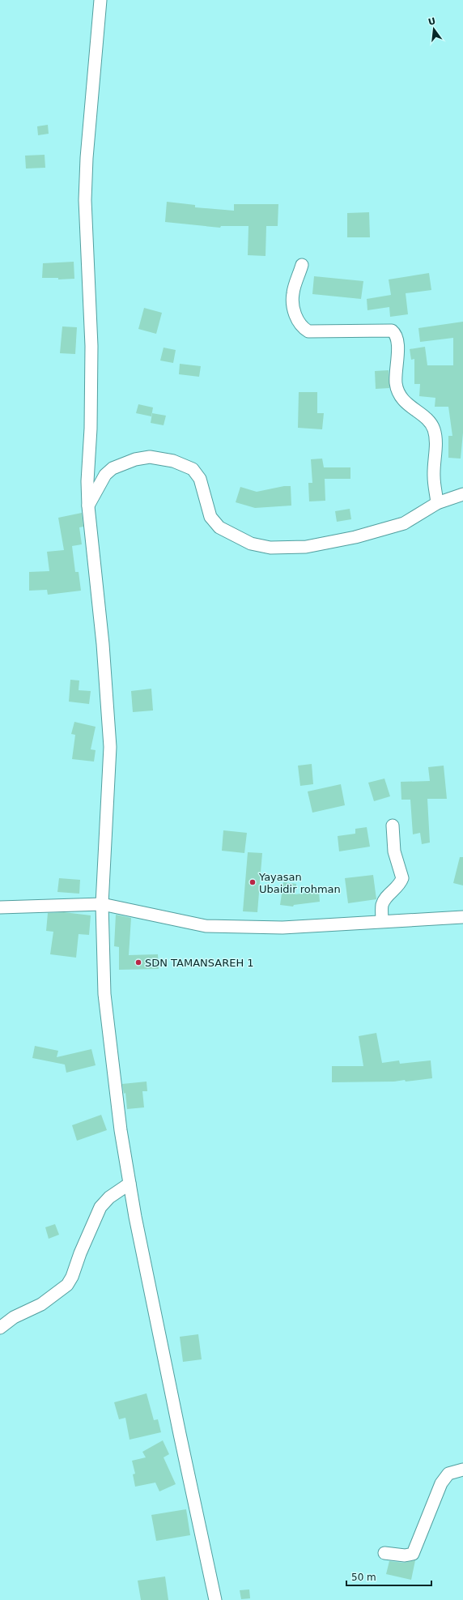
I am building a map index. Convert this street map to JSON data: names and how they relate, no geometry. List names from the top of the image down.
{
  "places": ["Yayasan Ubaidir rohman", "SDN TAMANSAREH 1"],
  "scale_bar": "50 m",
  "north": "top"
}
